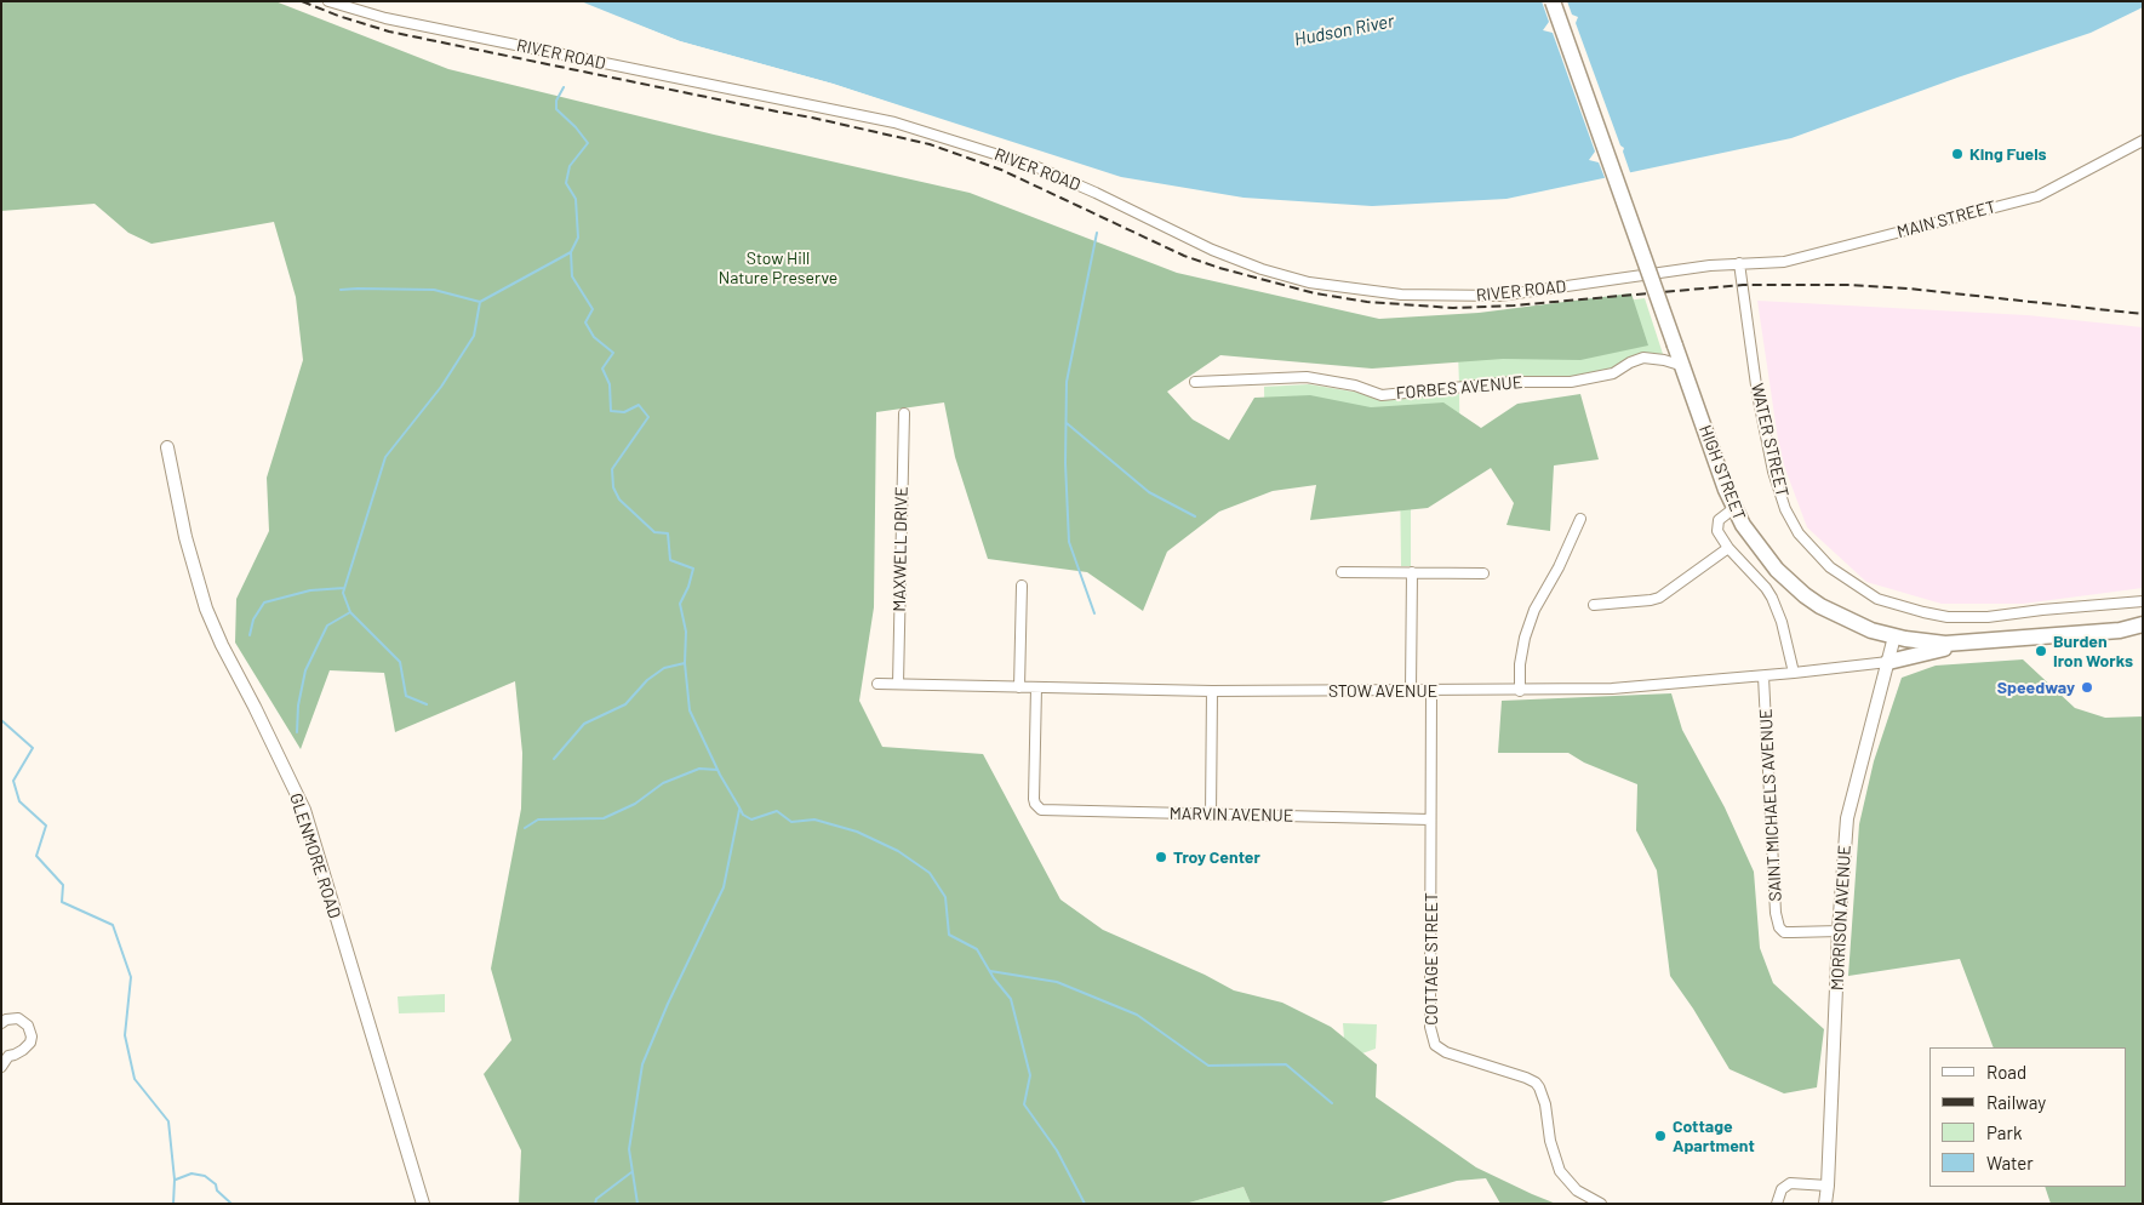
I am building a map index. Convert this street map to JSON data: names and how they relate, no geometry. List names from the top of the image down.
{
  "streets": {
    "main road": ["HIGH STREET"],
    "street": [
      "RIVER ROAD",
      "MAIN STREET",
      "FORBES AVENUE",
      "WATER STREET",
      "MAXWELL DRIVE",
      "STOW AVENUE",
      "SAINT MICHAELS AVENUE",
      "MARVIN AVENUE",
      "GLENMORE ROAD",
      "MORRISON AVENUE",
      "COTTAGE STREET"
    ]
  },
  "crossings": [
    ["RIVER ROAD", "MAIN STREET"],
    ["RIVER ROAD", "WATER STREET"],
    ["MAIN STREET", "WATER STREET"],
    ["FORBES AVENUE", "HIGH STREET"],
    ["HIGH STREET", "MORRISON AVENUE"],
    ["MAXWELL DRIVE", "STOW AVENUE"],
    ["STOW AVENUE", "SAINT MICHAELS AVENUE"],
    ["STOW AVENUE", "MARVIN AVENUE"],
    ["STOW AVENUE", "MORRISON AVENUE"],
    ["STOW AVENUE", "COTTAGE STREET"],
    ["SAINT MICHAELS AVENUE", "MORRISON AVENUE"],
    ["MARVIN AVENUE", "COTTAGE STREET"]
  ],
  "water": ["Hudson River"],
  "parks": ["Stow Hill Nature Preserve"],
  "places": [
    "King Fuels",
    "Burden Iron Works",
    "Speedway",
    "Troy Center",
    "Cottage Apartment"
  ],
  "legend": [
    "Road",
    "Railway",
    "Park",
    "Water"
  ]
}
